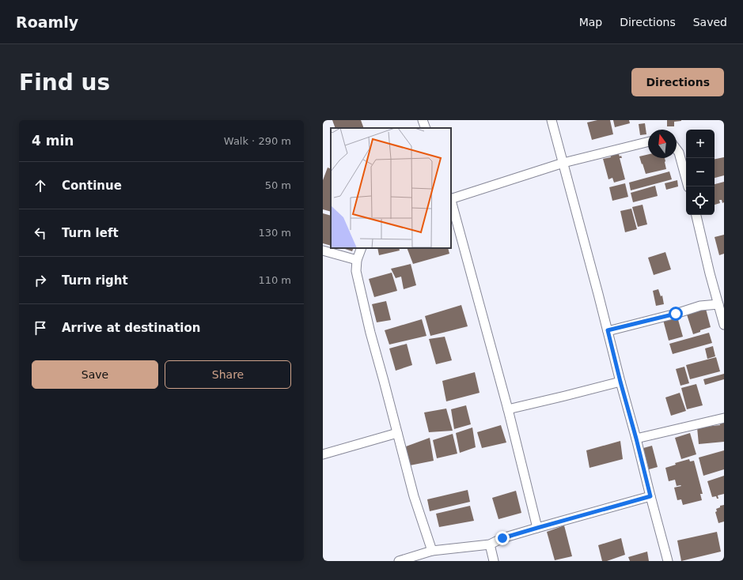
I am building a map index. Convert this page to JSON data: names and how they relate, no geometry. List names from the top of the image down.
{
  "north": "top",
  "page": {
    "header": "Roamly",
    "nav": ["Map", "Directions", "Saved"],
    "buttons": [
      "Directions",
      ["Save", "Share"]
    ],
    "title": "Find us",
    "heading": ["4 min", "Walk · 290 m"],
    "map_buttons": ["+", "−"],
    "list": [
      ["Continue", "50 m"],
      ["Turn left", "130 m"],
      ["Turn right", "110 m"],
      "Arrive at destination"
    ]
  }
}
